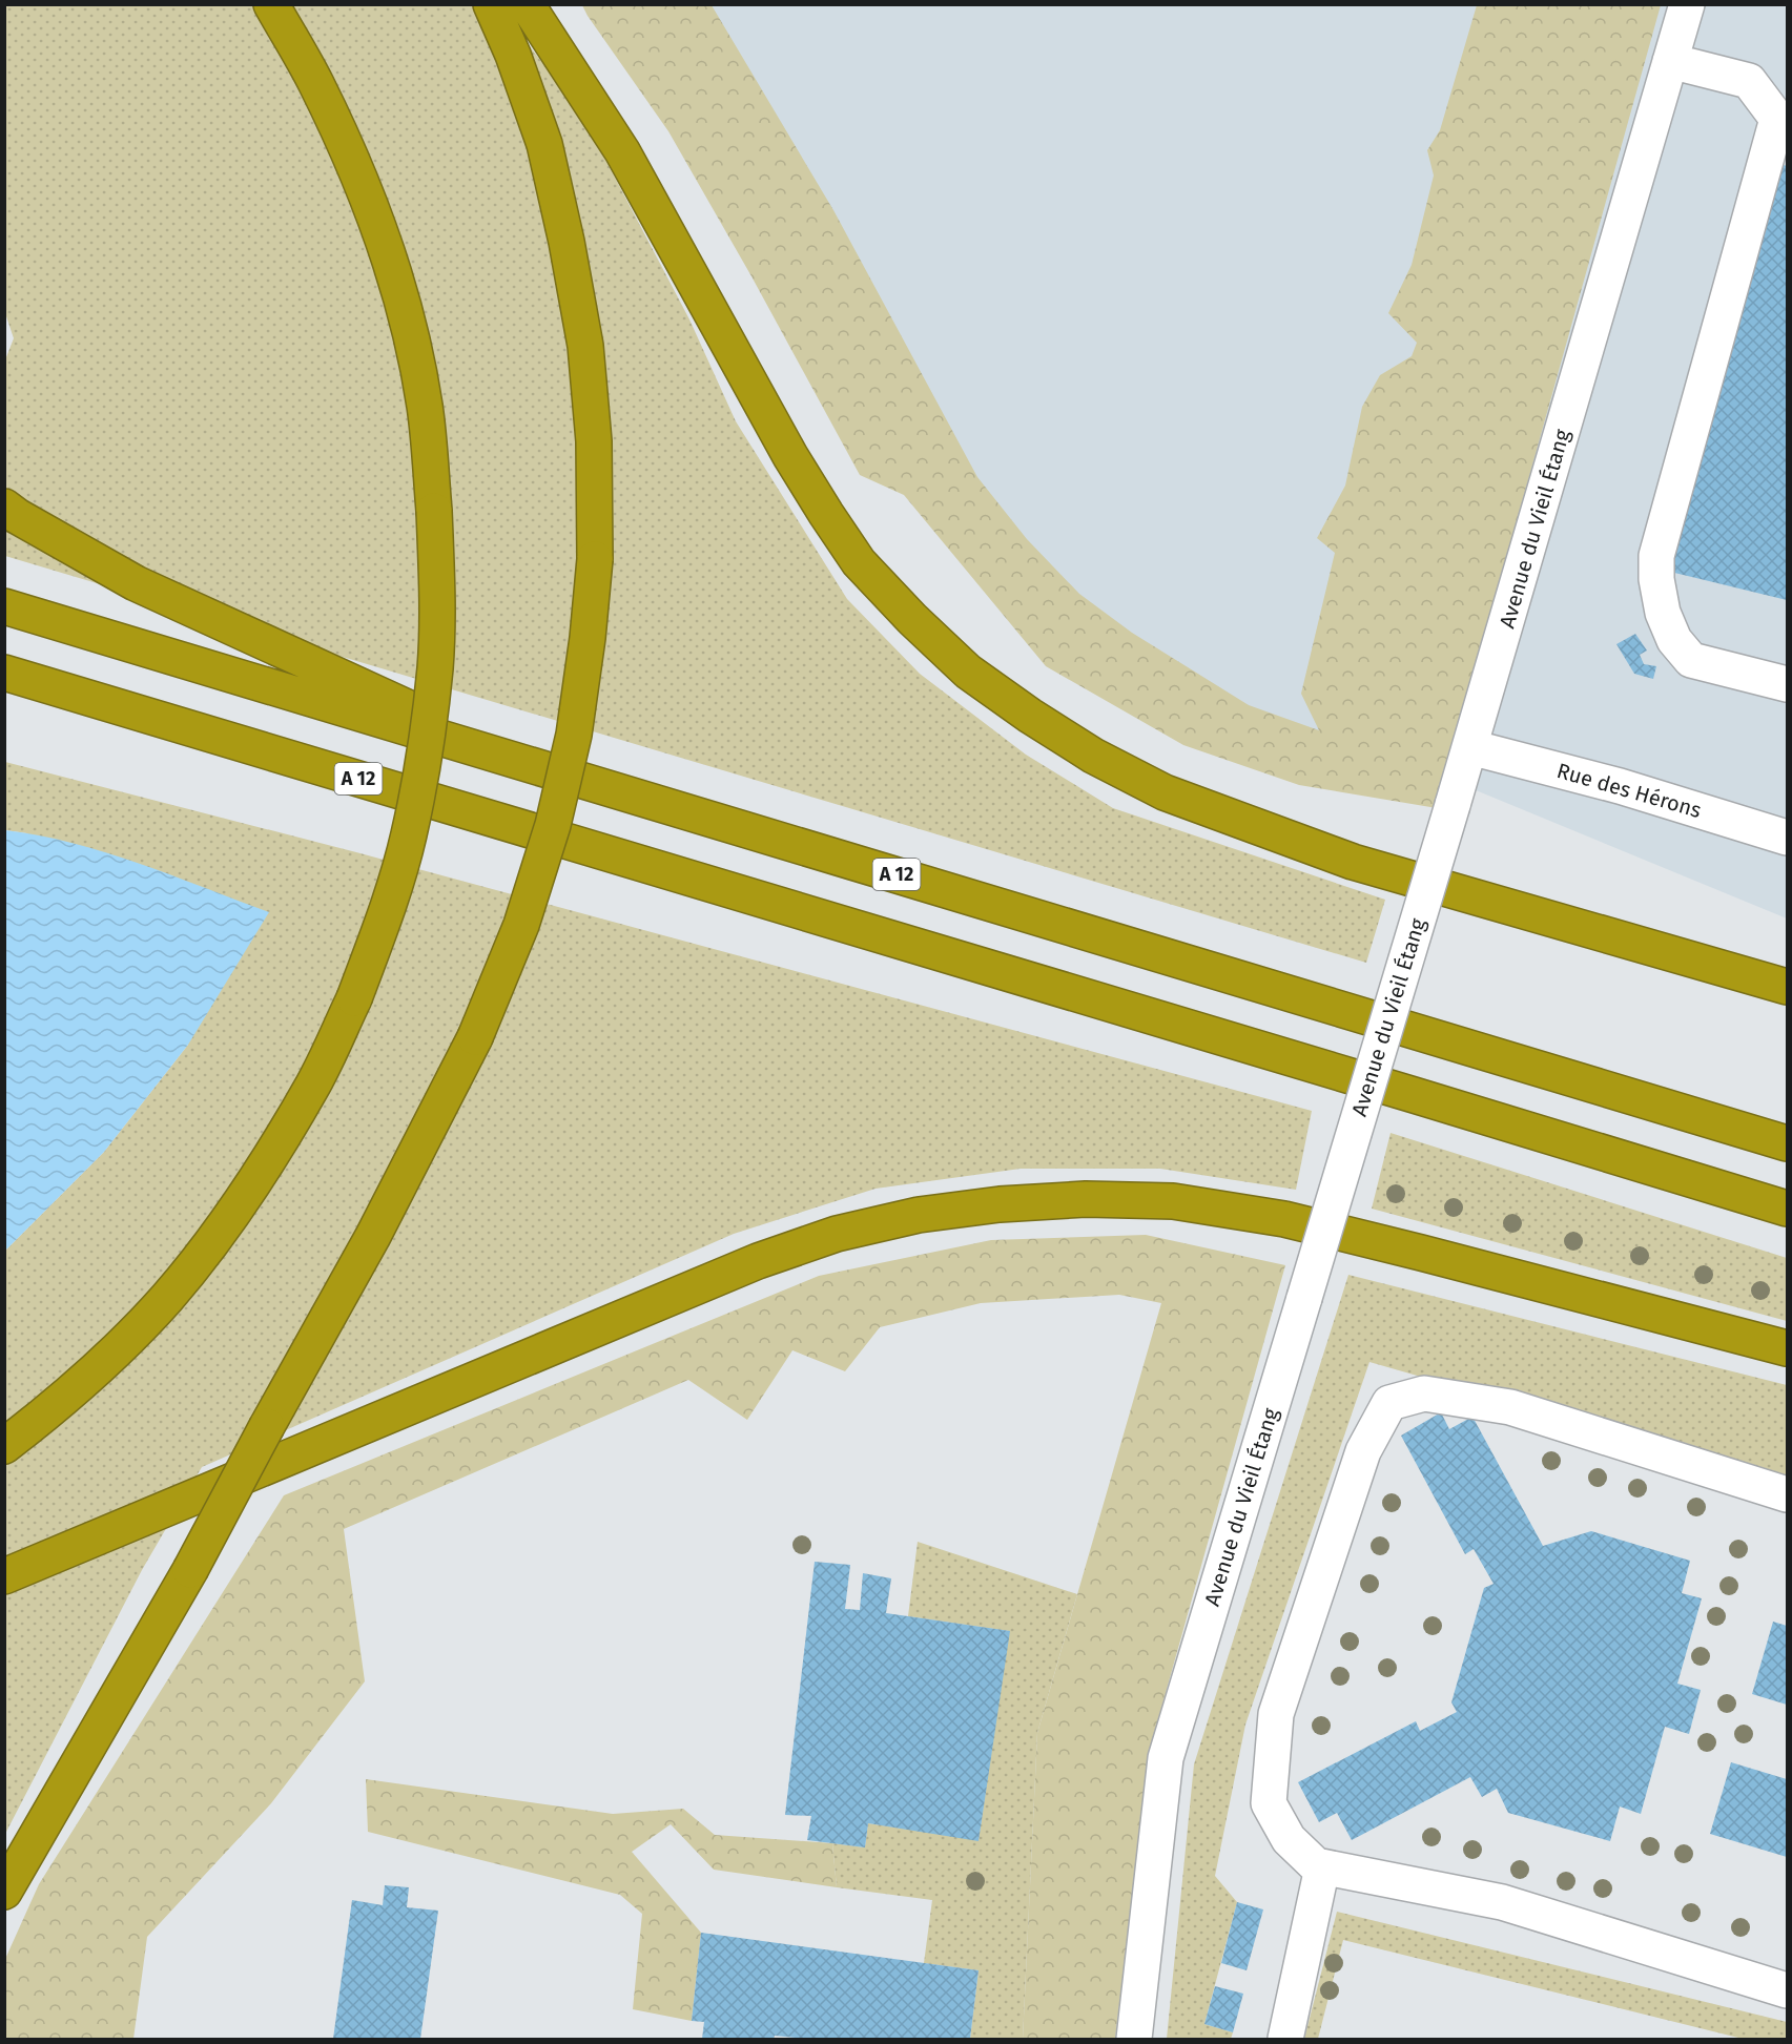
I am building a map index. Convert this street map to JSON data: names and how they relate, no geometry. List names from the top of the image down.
{
  "streets": {
    "highway": ["A 12"],
    "street": ["Avenue du Vieil Étang", "Rue des Hérons"]
  },
  "crossings": [
    ["Avenue du Vieil Étang", "Rue des Hérons"]
  ]
}
